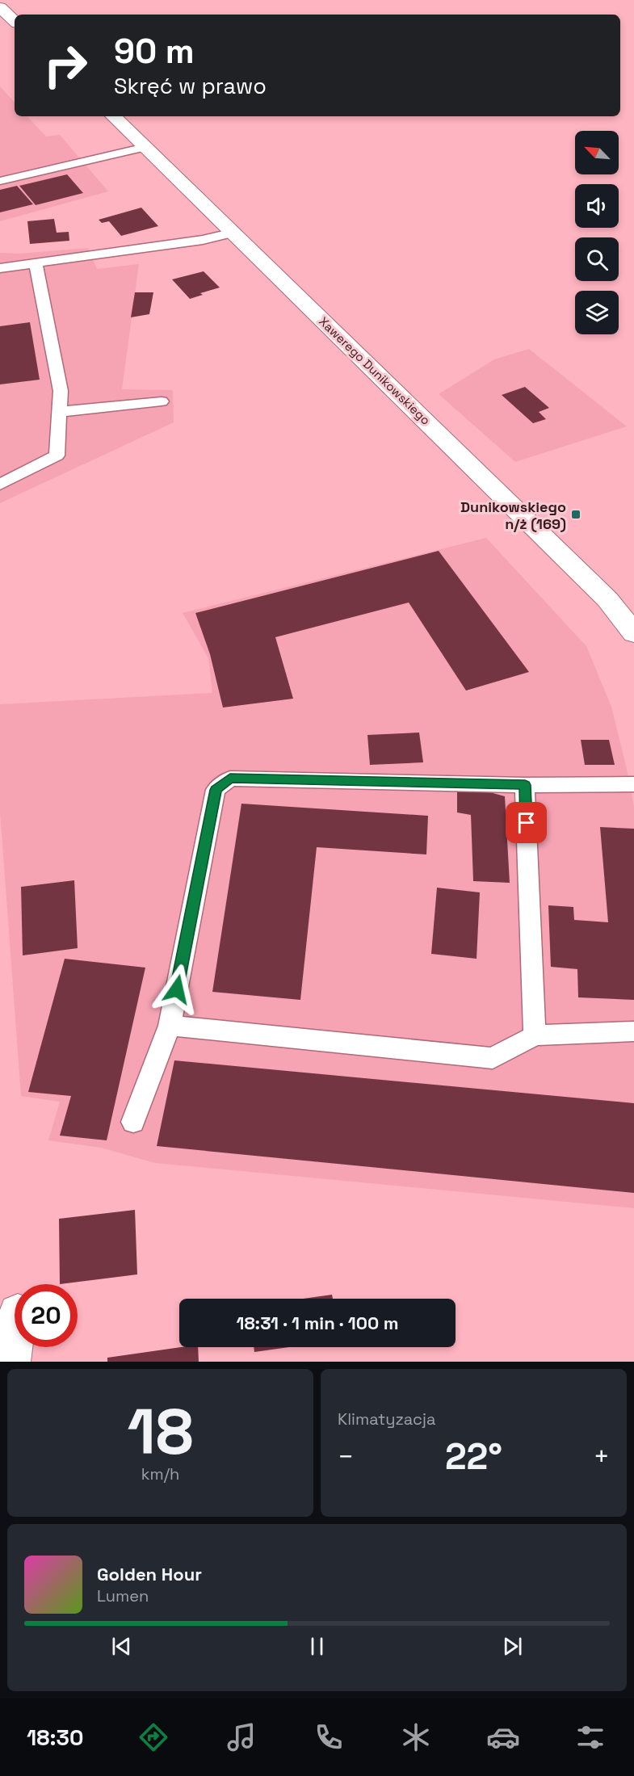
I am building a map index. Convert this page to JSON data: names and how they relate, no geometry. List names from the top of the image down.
{
  "streets": {
    "main road": ["Xawerego Dunikowskiego"]
  },
  "places": {
    "transit": ["Dunikowskiego n/ż (169)"]
  },
  "north": "top left",
  "page": {
    "turn": ["90 m", "Skręć w prawo"],
    "limit": "20",
    "trip": "18:31 · 1 min · 100 m",
    "tile": [
      ["18", "km/h"],
      "Klimatyzacja"
    ],
    "heat": ["−", "22°", "+"],
    "song": ["Golden Hour", "Lumen"],
    "tabs": "18:30"
  }
}
